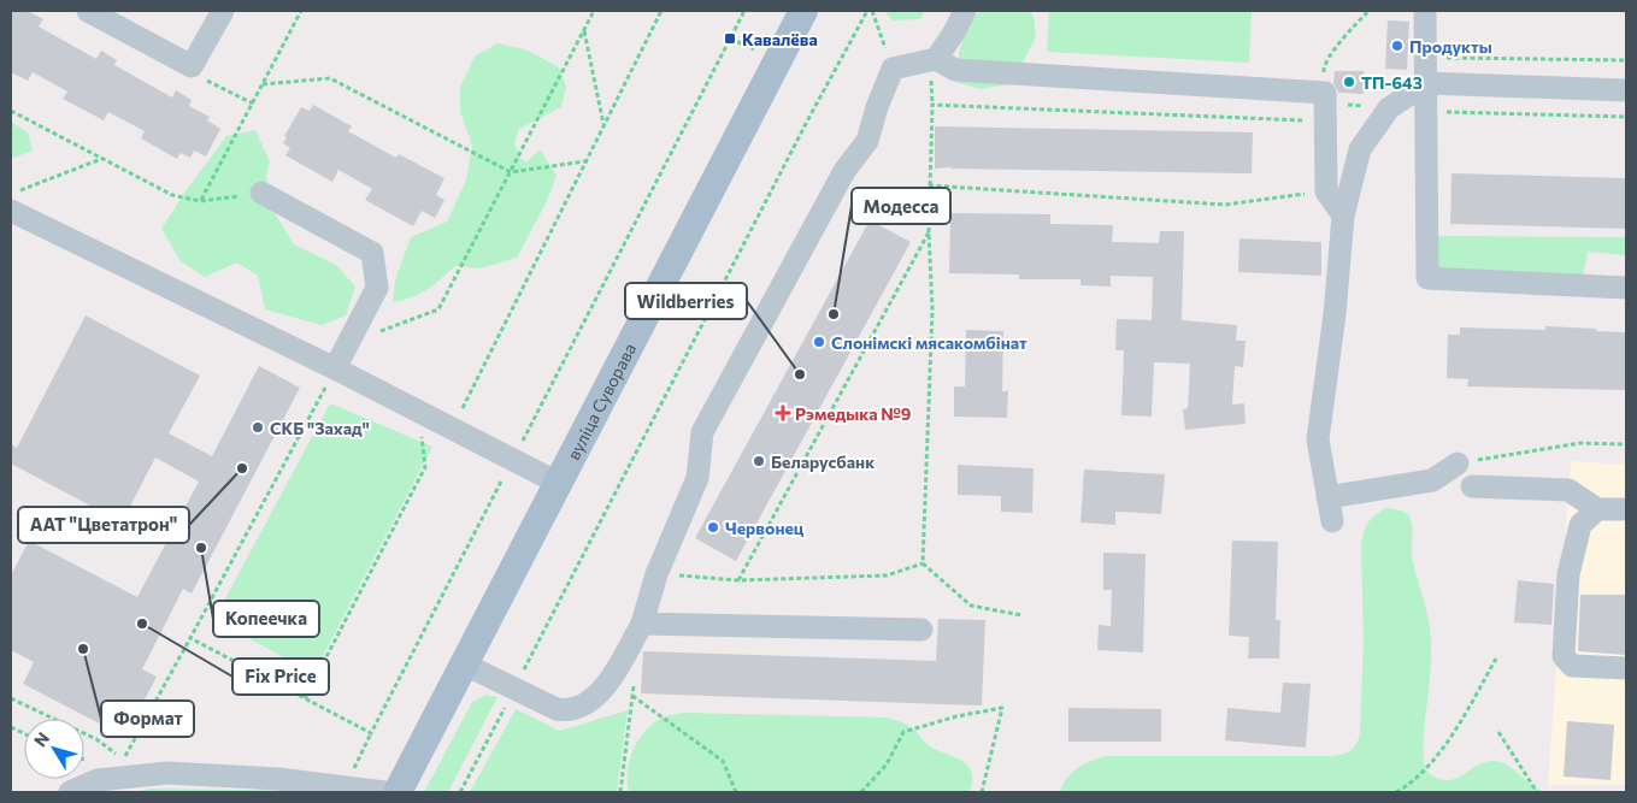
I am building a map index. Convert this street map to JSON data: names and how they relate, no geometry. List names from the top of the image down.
{
  "streets": {
    "main road": ["вуліца Суворава"]
  },
  "places": {
    "transit": ["Кавалёва"],
    "other": [
      "Продукты",
      "ТП-643",
      "Модесса",
      "Слонімскі мясакомбінат",
      "Wildberries",
      "СКБ \"Захад\"",
      "Беларусбанк",
      "ААТ \"Цветатрон\"",
      "Червонец",
      "Копеечка",
      "Fix Price",
      "Формат"
    ],
    "health": ["Рэмедыка №9"]
  },
  "north": "top left"
}
